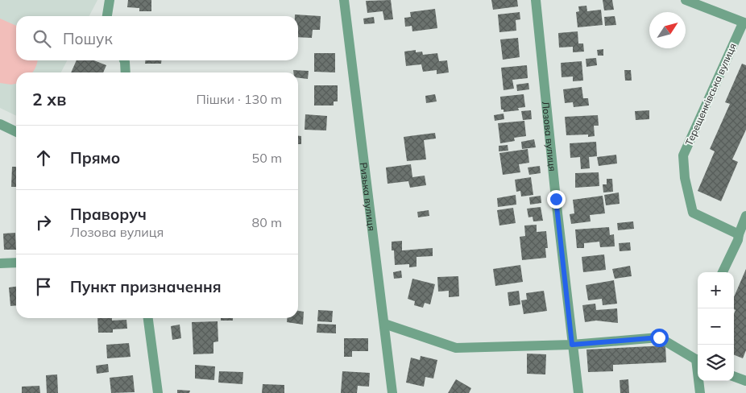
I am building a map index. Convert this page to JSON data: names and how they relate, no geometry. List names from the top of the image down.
{
  "streets": {
    "street": ["Терещенківська вулиця", "Лозова вулиця", "Ризька вулиця"]
  },
  "north": "top right",
  "page": {
    "search": "Пошук",
    "heading": ["2 хв", "Пішки · 130 m"],
    "list": [
      ["Прямо", "50 m"],
      ["Праворуч", "Лозова вулиця", "80 m"],
      "Пункт призначення"
    ],
    "map_buttons": ["+", "−"]
  }
}
